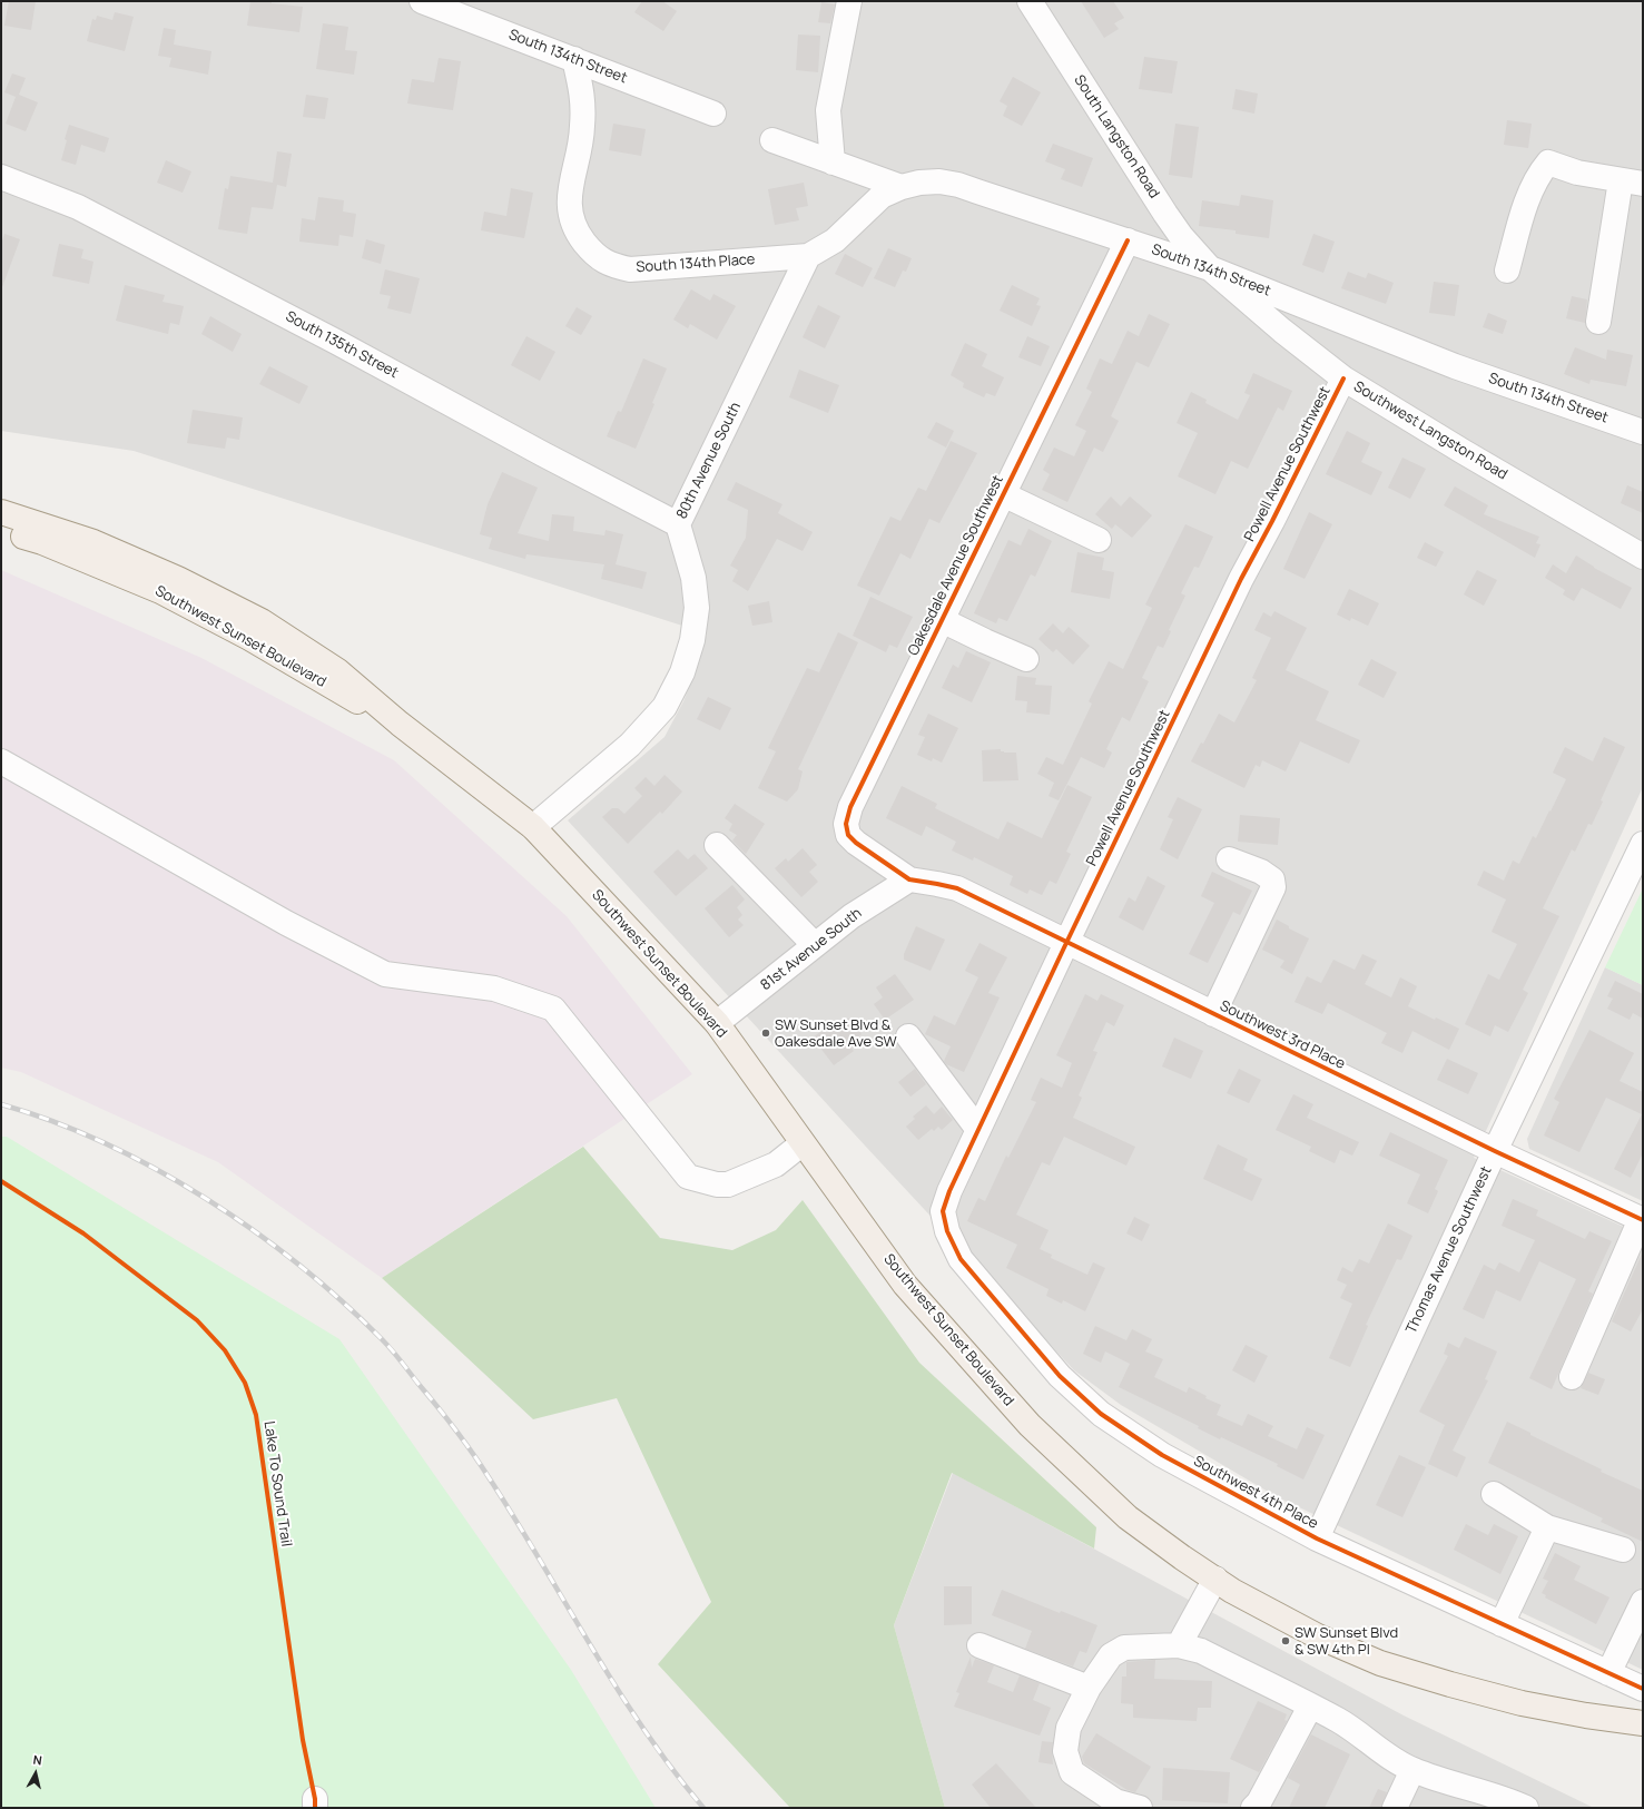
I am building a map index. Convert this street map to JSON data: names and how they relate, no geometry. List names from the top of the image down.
{
  "streets": {
    "main road": ["Southwest Sunset Boulevard"],
    "street": [
      "South 134th Street",
      "South Langston Road",
      "South 134th Place",
      "South 135th Street",
      "Southwest Langston Road",
      "80th Avenue South",
      "Powell Avenue Southwest",
      "Oakesdale Avenue Southwest",
      "81st Avenue South",
      "Southwest 3rd Place",
      "Thomas Avenue Southwest",
      "Southwest 4th Place"
    ],
    "cycle path": ["Lake To Sound Trail"]
  },
  "crossings": [
    ["South 134th Street", "South Langston Road"],
    ["South 134th Street", "South 134th Place"],
    ["South 134th Street", "Southwest Langston Road"],
    ["South 134th Street", "Oakesdale Avenue Southwest"],
    ["South Langston Road", "Southwest Langston Road"],
    ["South 134th Place", "80th Avenue South"],
    ["South 135th Street", "80th Avenue South"],
    ["Southwest Langston Road", "Powell Avenue Southwest"],
    ["80th Avenue South", "Southwest Sunset Boulevard"],
    ["Powell Avenue Southwest", "Southwest 3rd Place"],
    ["Powell Avenue Southwest", "Southwest 4th Place"],
    ["Oakesdale Avenue Southwest", "81st Avenue South"],
    ["Oakesdale Avenue Southwest", "Southwest 3rd Place"],
    ["Southwest Sunset Boulevard", "81st Avenue South"],
    ["81st Avenue South", "Southwest 3rd Place"],
    ["Southwest 3rd Place", "Thomas Avenue Southwest"],
    ["Thomas Avenue Southwest", "Southwest 4th Place"]
  ],
  "places": ["SW Sunset Blvd & Oakesdale Ave SW", "SW Sunset Blvd & SW 4th Pl"],
  "north": "top"
}
